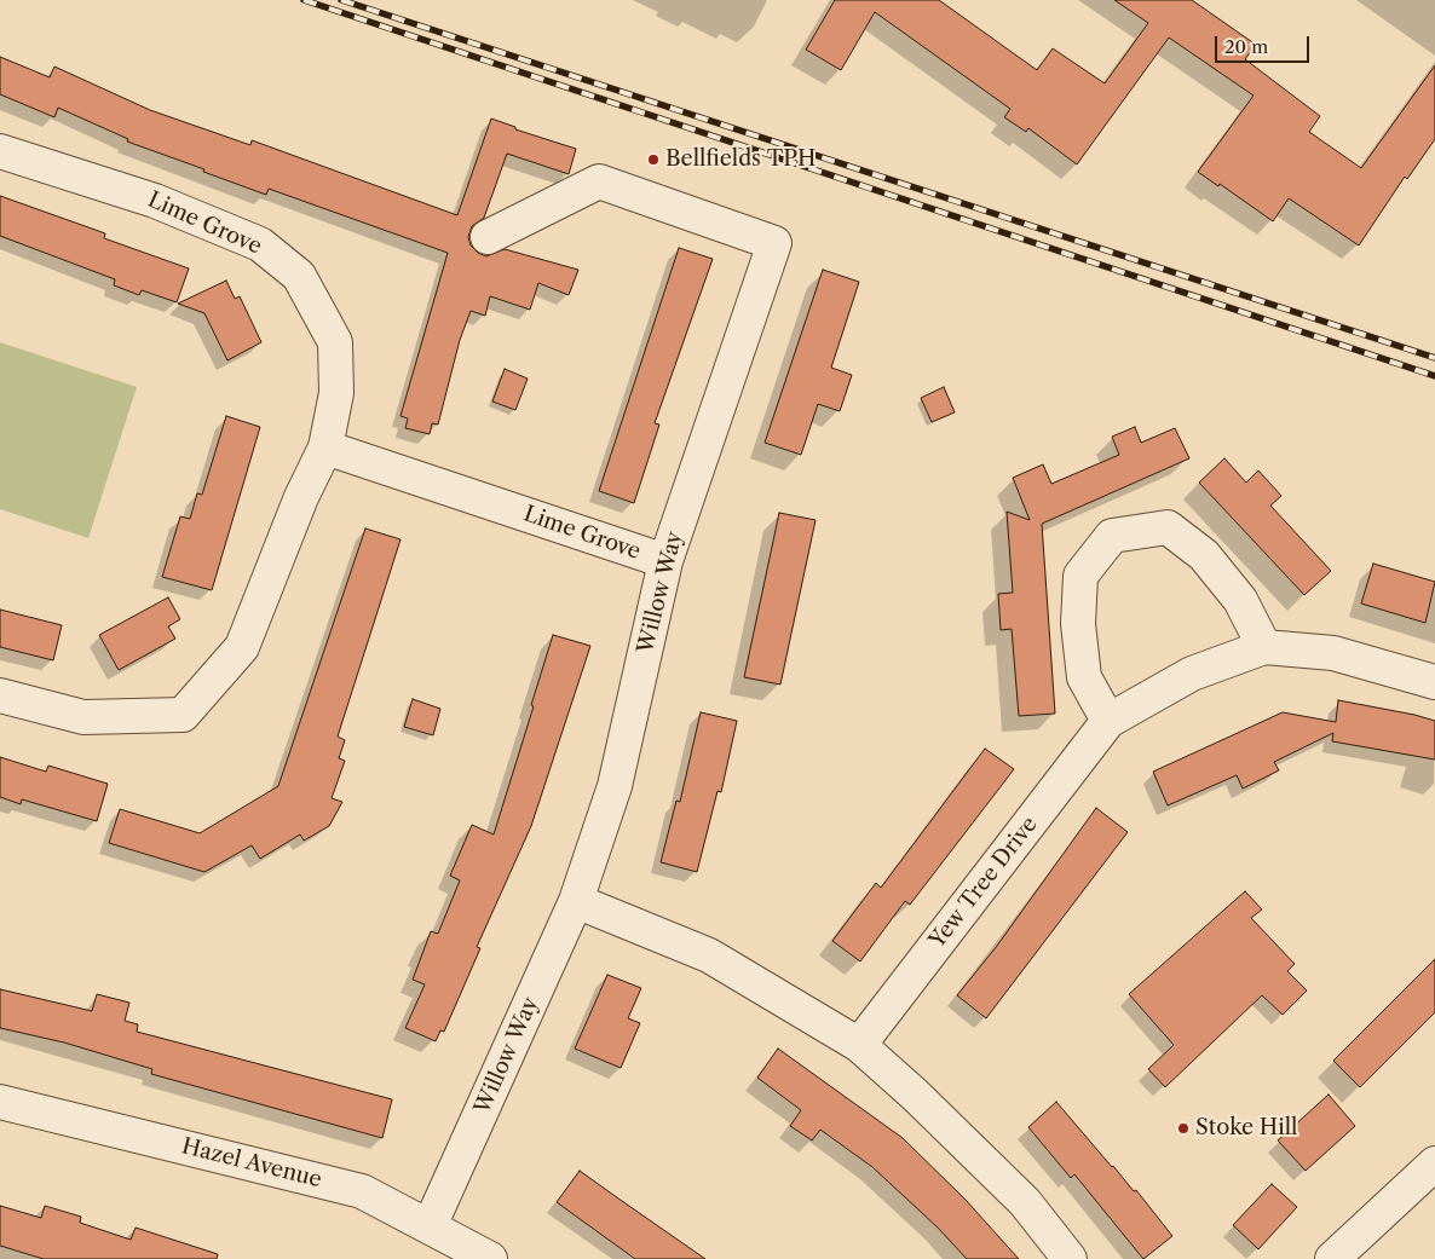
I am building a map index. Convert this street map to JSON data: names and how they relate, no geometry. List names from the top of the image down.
{
  "streets": {
    "street": [
      "Lime Grove",
      "Willow Way",
      "Yew Tree Drive",
      "Hazel Avenue"
    ]
  },
  "crossings": [
    ["Lime Grove", "Willow Way"],
    ["Willow Way", "Hazel Avenue"]
  ],
  "places": ["Bellfields TPH", "Stoke Hill"],
  "scale_bar": "20 m"
}
